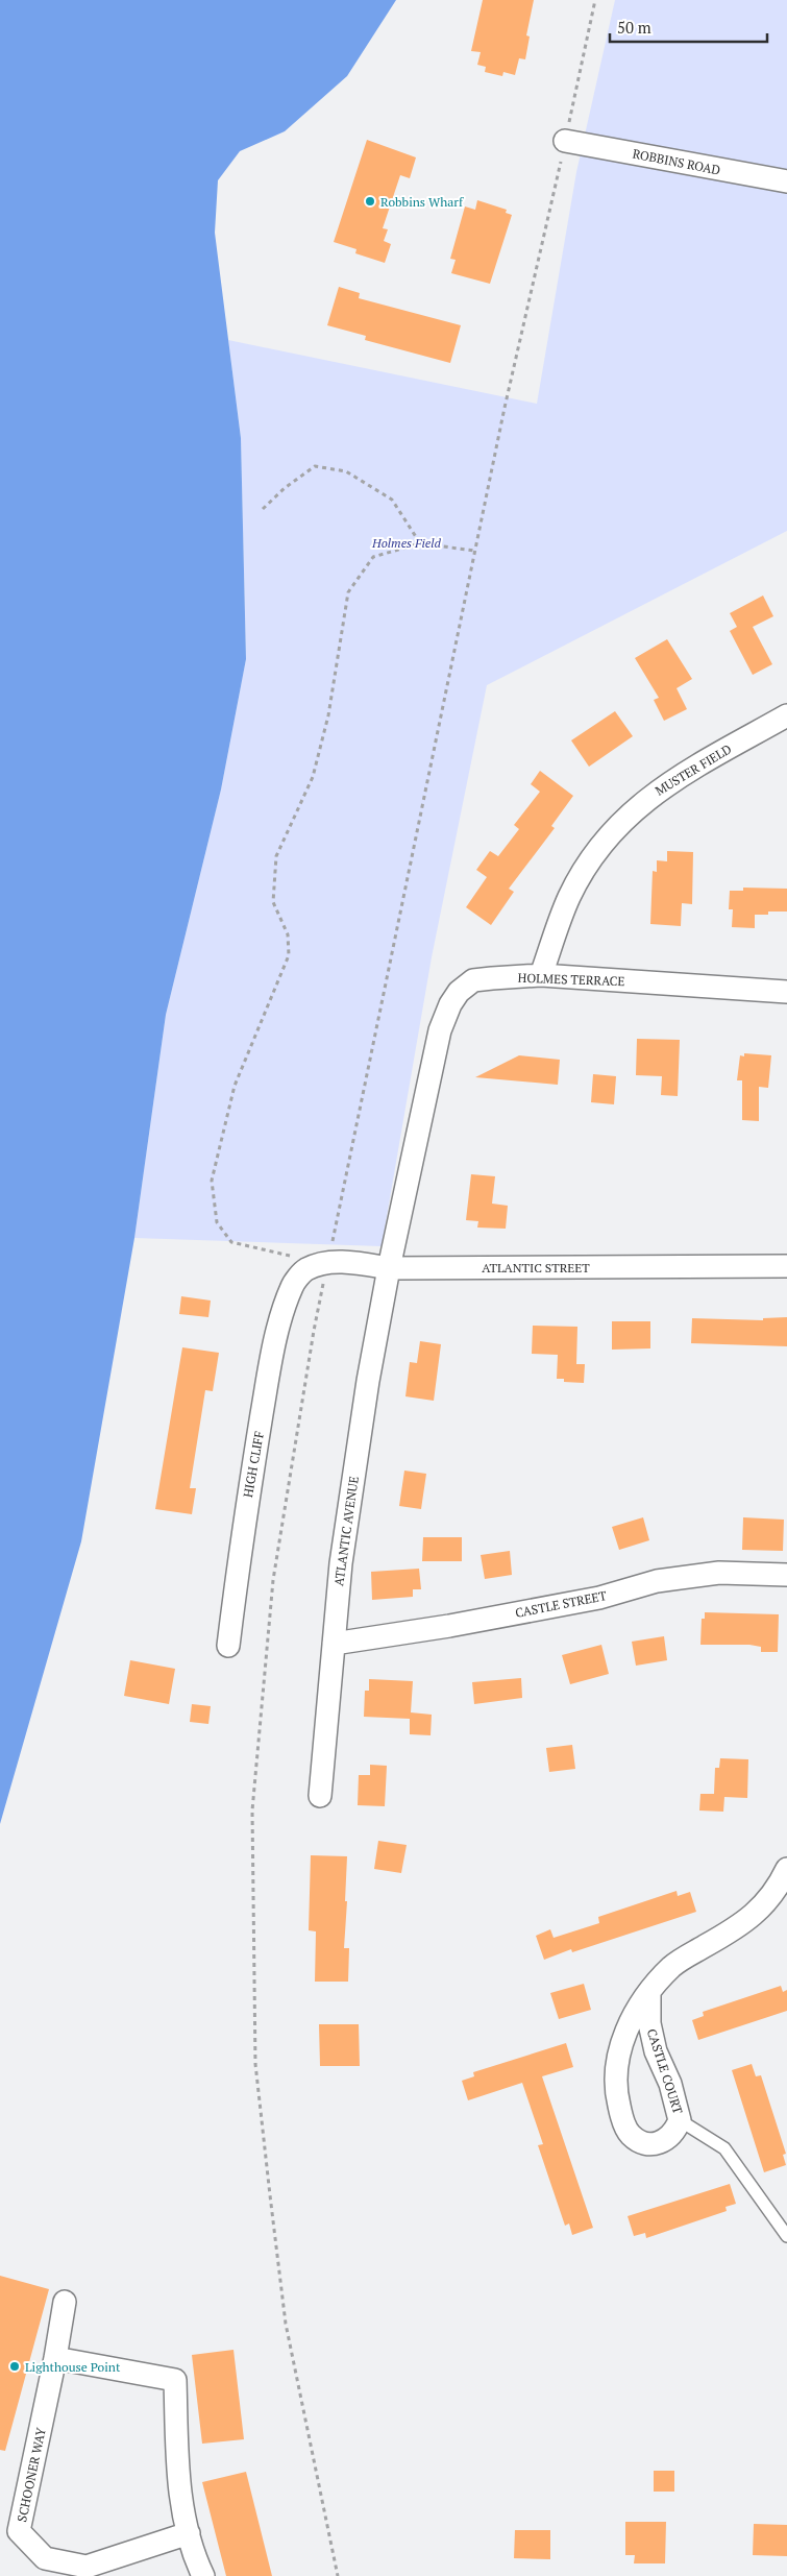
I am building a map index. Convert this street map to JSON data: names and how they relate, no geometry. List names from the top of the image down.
{
  "streets": {
    "street": [
      "ROBBINS ROAD",
      "MUSTER FIELD",
      "HOLMES TERRACE",
      "ATLANTIC STREET",
      "HIGH CLIFF",
      "ATLANTIC AVENUE",
      "CASTLE STREET",
      "CASTLE COURT",
      "SCHOONER WAY"
    ]
  },
  "crossings": [
    ["MUSTER FIELD", "HOLMES TERRACE"],
    ["HOLMES TERRACE", "ATLANTIC STREET"],
    ["HOLMES TERRACE", "ATLANTIC AVENUE"],
    ["ATLANTIC STREET", "HIGH CLIFF"],
    ["ATLANTIC STREET", "ATLANTIC AVENUE"],
    ["ATLANTIC AVENUE", "CASTLE STREET"]
  ],
  "parks": ["Holmes Field"],
  "places": ["Robbins Wharf", "Lighthouse Point"],
  "scale_bar": "50 m"
}
